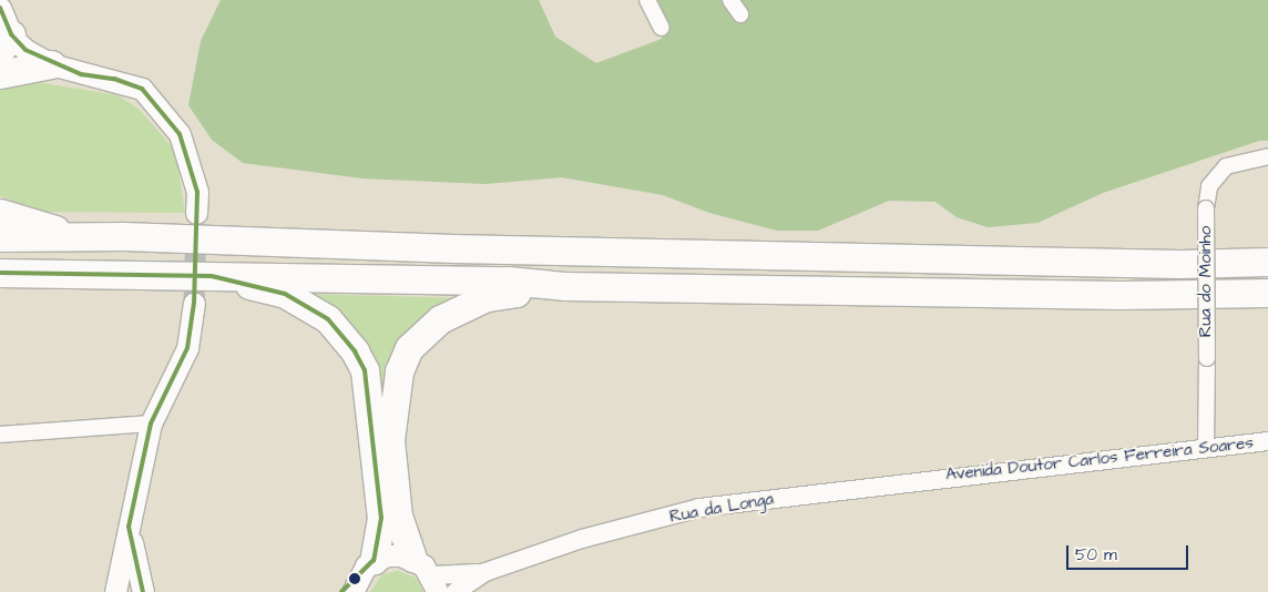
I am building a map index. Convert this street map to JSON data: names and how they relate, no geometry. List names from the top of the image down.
{
  "streets": {
    "main road": ["Rua da Longa"],
    "street": ["Rua do Moinho", "Avenida Doutor Carlos Ferreira Soares"]
  },
  "crossings": [
    ["Rua do Moinho", "Avenida Doutor Carlos Ferreira Soares"],
    ["Avenida Doutor Carlos Ferreira Soares", "Rua da Longa"]
  ],
  "scale_bar": "50 m"
}
